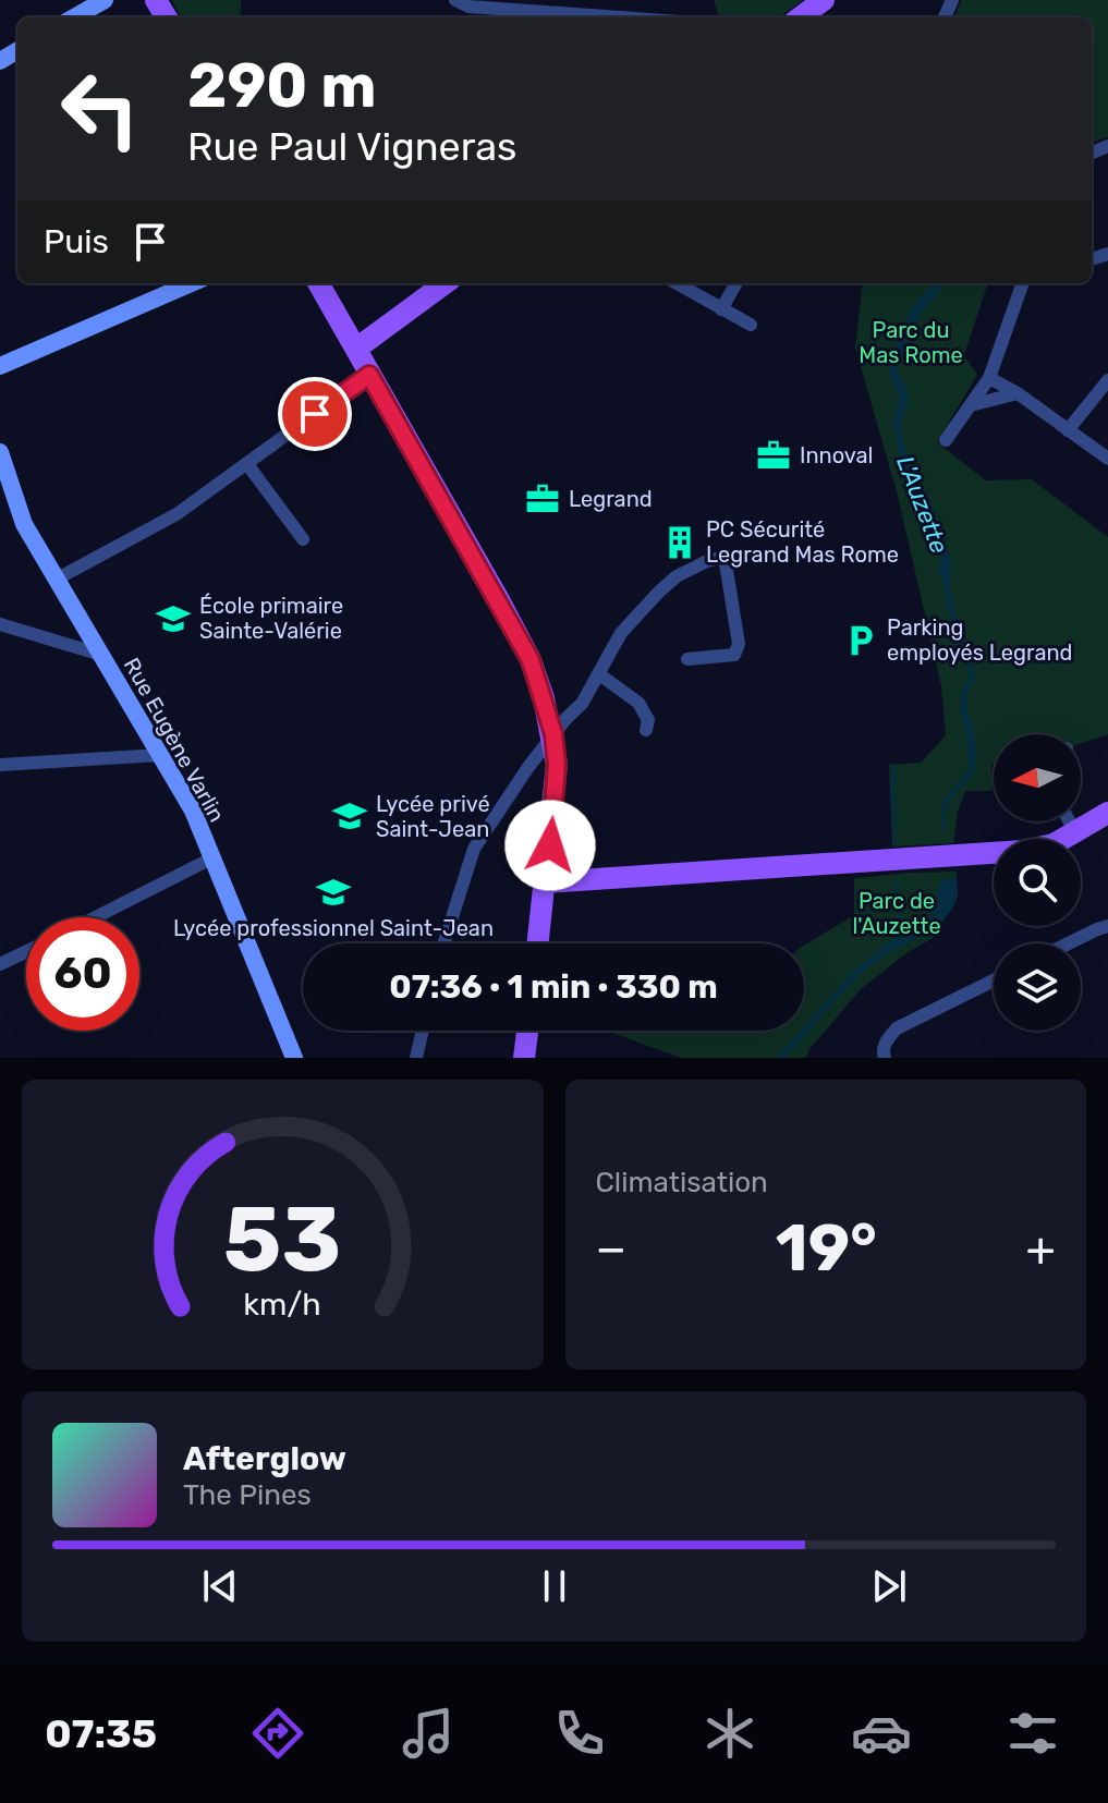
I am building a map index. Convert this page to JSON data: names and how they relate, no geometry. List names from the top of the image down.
{
  "streets": {
    "street": ["Rue Eugène Varlin"]
  },
  "water": ["L'Auzette"],
  "parks": ["Parc du Mas Rome", "Parc de l'Auzette"],
  "places": {
    "office": ["Innoval", "Legrand"],
    "building": ["PC Sécurité Legrand Mas Rome"],
    "school or university": ["École primaire Sainte-Valérie", "Lycée privé Saint-Jean", "Lycée professionnel Saint-Jean"],
    "parking": ["Parking employés Legrand"]
  },
  "north": "left",
  "page": {
    "turn": ["290 m", "Rue Paul Vigneras"],
    "then": "Puis",
    "limit": "60",
    "trip": "07:36 · 1 min · 330 m",
    "tile": "Climatisation",
    "heat": ["−", "19°", "+"],
    "song": ["Afterglow", "The Pines"],
    "tabs": "07:35",
    "gauge": ["53", "km/h"]
  }
}
